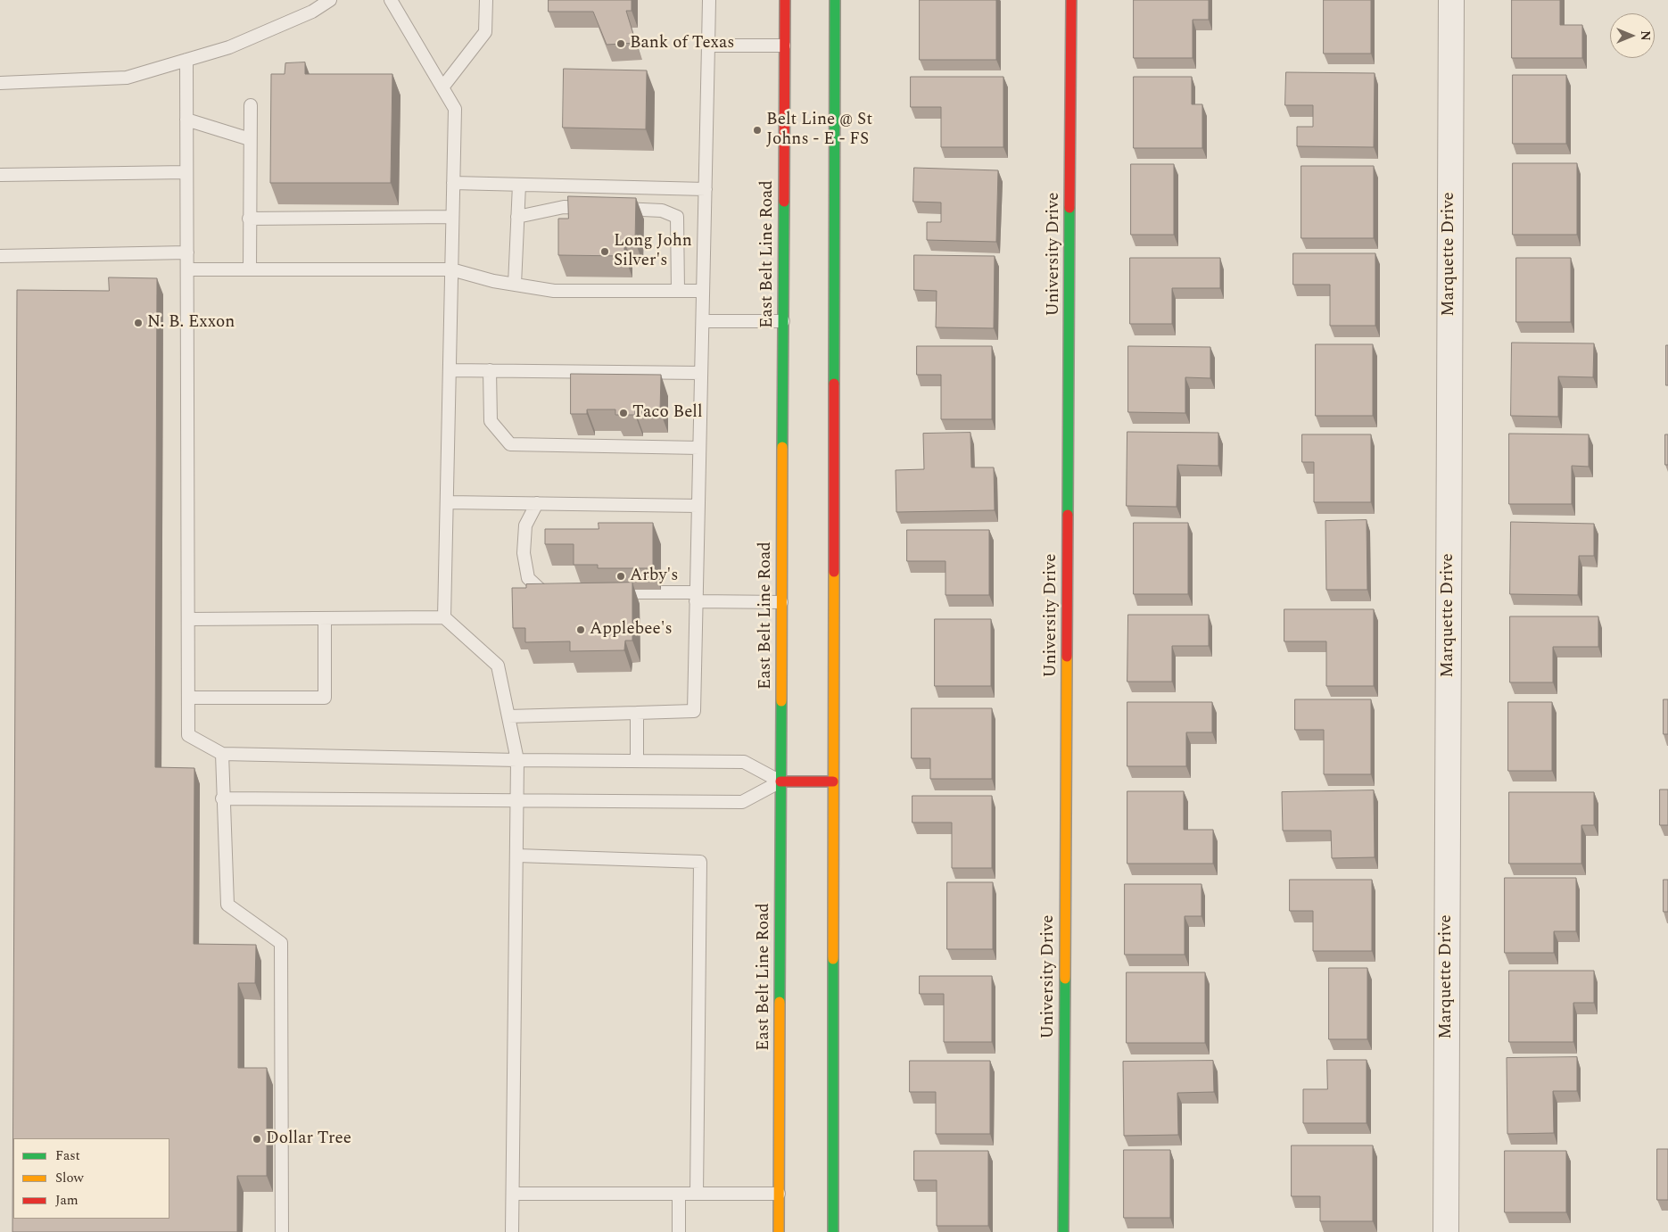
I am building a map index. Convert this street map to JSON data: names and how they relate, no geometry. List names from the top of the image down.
{
  "streets": {
    "main road": ["East Belt Line Road", "University Drive"],
    "street": ["Marquette Drive"]
  },
  "places": [
    "Bank of Texas",
    "Belt Line @ St Johns - E - FS",
    "Long John Silver's",
    "N. B. Exxon",
    "Taco Bell",
    "Arby's",
    "Applebee's",
    "Dollar Tree"
  ],
  "legend": ["Fast", "Slow", "Jam"],
  "north": "right"
}
